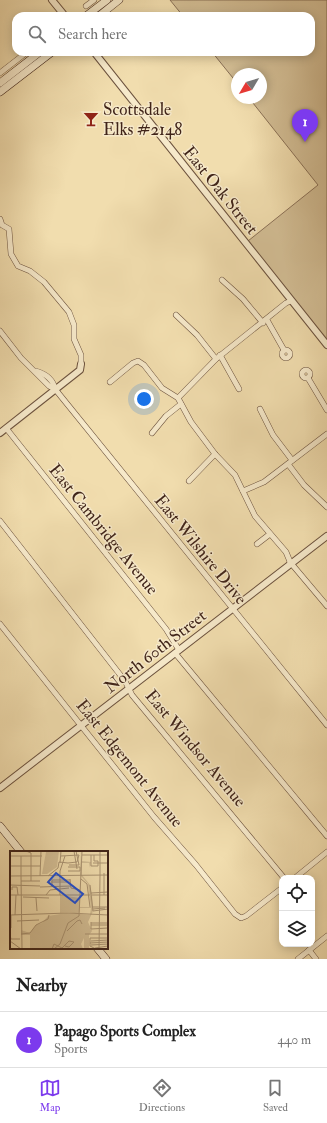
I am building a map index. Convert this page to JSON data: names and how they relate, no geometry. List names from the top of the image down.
{
  "streets": {
    "street": [
      "East Oak Street",
      "East Cambridge Avenue",
      "East Wilshire Drive",
      "North 60th Street",
      "East Windsor Avenue",
      "East Edgemont Avenue"
    ]
  },
  "crossings": [
    ["East Cambridge Avenue", "North 60th Street"],
    ["East Wilshire Drive", "North 60th Street"],
    ["North 60th Street", "East Windsor Avenue"],
    ["North 60th Street", "East Edgemont Avenue"]
  ],
  "places": {
    "bar": ["Scottsdale Elks #2148"]
  },
  "north": "bottom left",
  "page": {
    "search": "Search here",
    "pins": "1",
    "heading": "Nearby",
    "list": [
      {
        "mark": "1",
        "name": "Papago Sports Complex",
        "note": "Sports",
        "value": "440 m"
      }
    ],
    "nav": ["Map", "Directions", "Saved"]
  }
}
